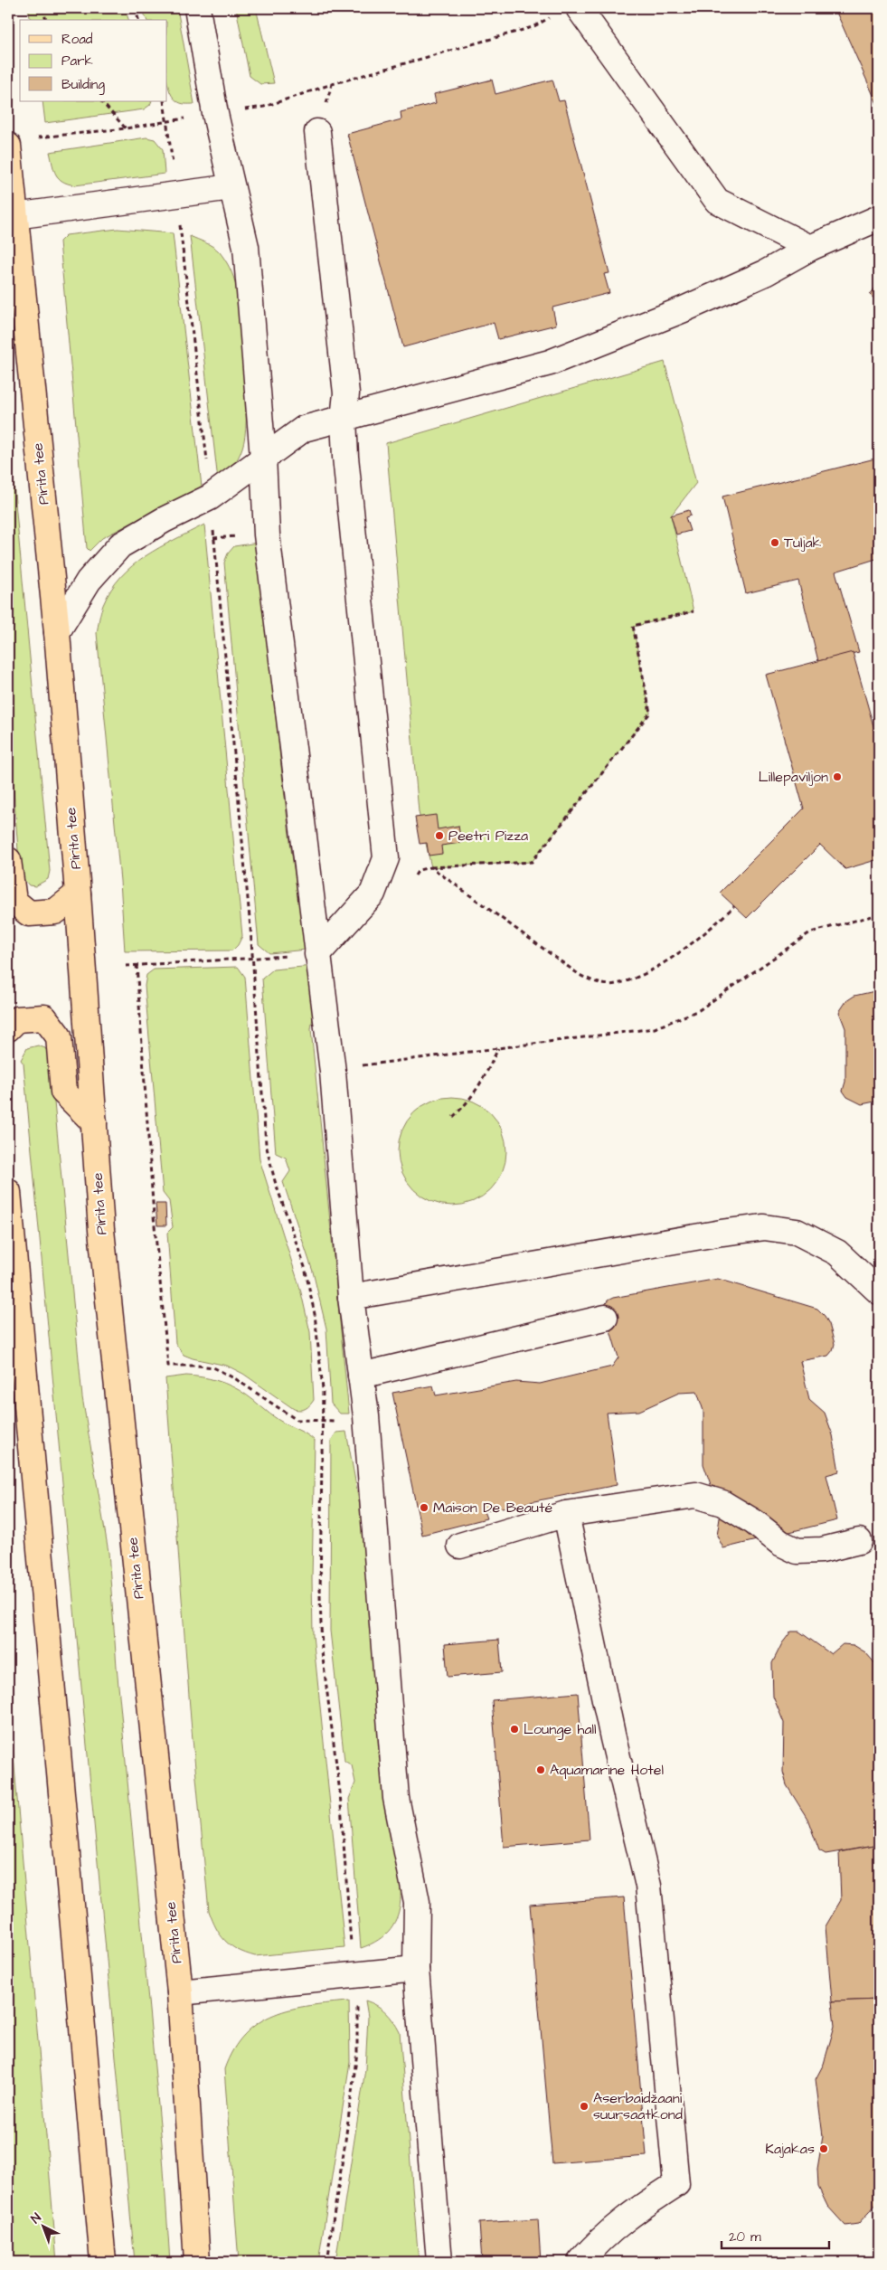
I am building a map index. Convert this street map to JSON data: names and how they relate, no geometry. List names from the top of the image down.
{
  "streets": {
    "main road": ["Pirita tee"]
  },
  "places": [
    "Tuljak",
    "Lillepaviljon",
    "Peetri Pizza",
    "Maison De Beauté",
    "Lounge hall",
    "Aquamarine Hotel",
    "Aserbaidžaani suursaatkond",
    "Kajakas"
  ],
  "legend": ["Road", "Park", "Building"],
  "scale_bar": "20 m",
  "north": "top left"
}
